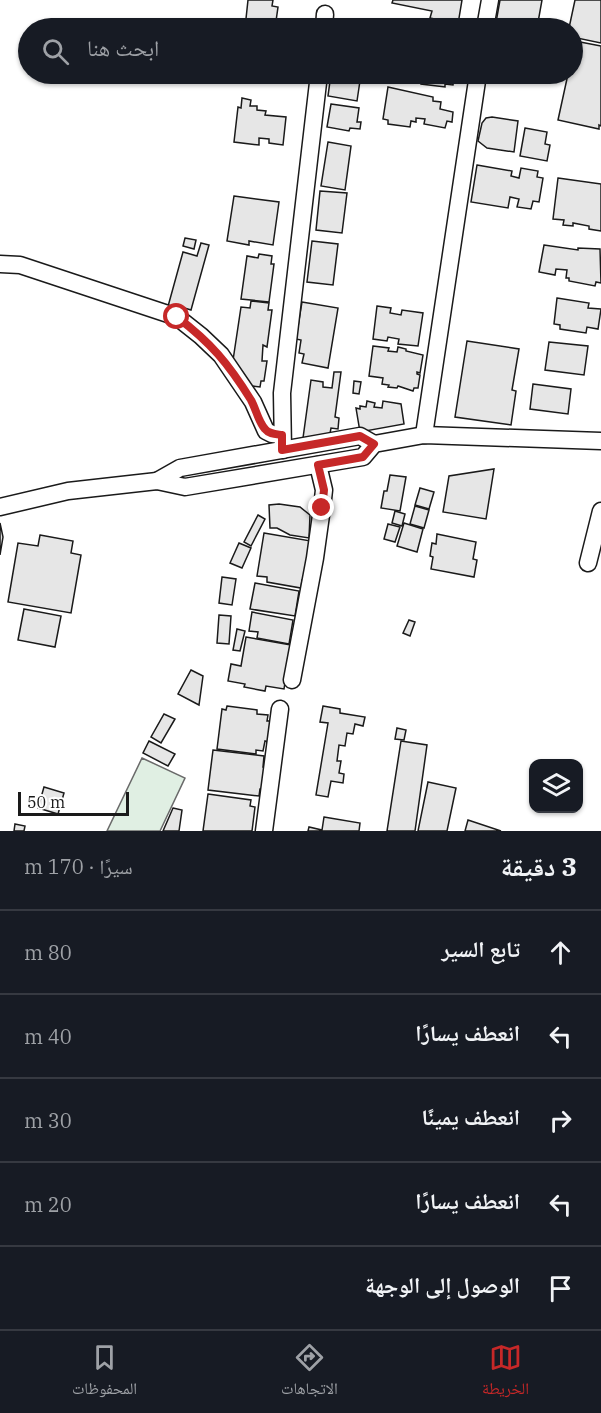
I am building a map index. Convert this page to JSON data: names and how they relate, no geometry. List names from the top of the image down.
{
  "scale_bar": "50 m",
  "page": {
    "search": "ابحث هنا",
    "scale": "50 m",
    "heading": ["3 دقيقة", "سيرًا · 170 m"],
    "list": [
      ["تابع السير", "80 m"],
      ["انعطف يسارًا", "40 m"],
      ["انعطف يمينًا", "30 m"],
      ["انعطف يسارًا", "20 m"],
      "الوصول إلى الوجهة"
    ],
    "nav": ["الخريطة", "الاتجاهات", "المحفوظات"]
  }
}
